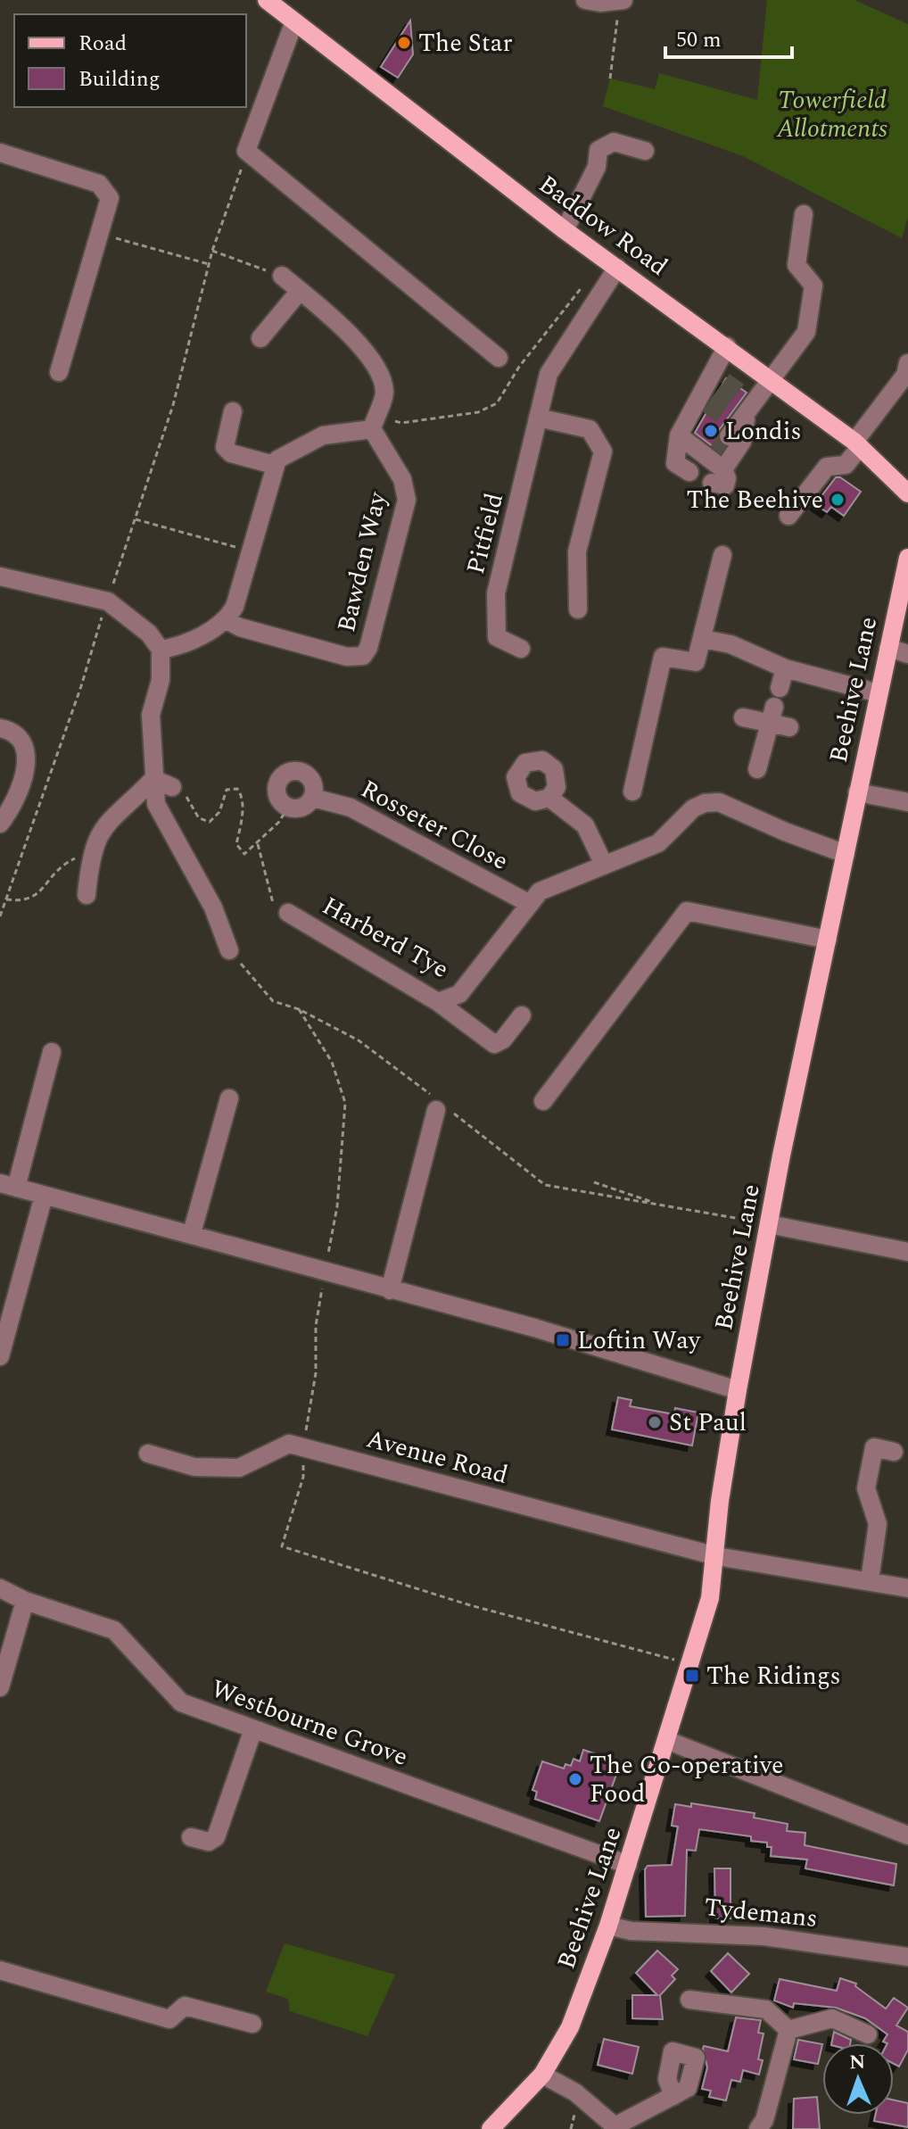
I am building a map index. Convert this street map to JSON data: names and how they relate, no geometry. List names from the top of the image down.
{
  "streets": {
    "main road": ["Baddow Road", "Beehive Lane"],
    "street": [
      "Pitfield",
      "Bawden Way",
      "Rosseter Close",
      "Harberd Tye",
      "Avenue Road",
      "Westbourne Grove",
      "Tydemans"
    ]
  },
  "crossings": [
    ["Baddow Road", "Pitfield"],
    ["Beehive Lane", "Harberd Tye"],
    ["Beehive Lane", "Avenue Road"],
    ["Beehive Lane", "Westbourne Grove"],
    ["Beehive Lane", "Tydemans"],
    ["Rosseter Close", "Harberd Tye"]
  ],
  "parks": ["Towerfield Allotments"],
  "places": {
    "other": [
      "The Star",
      "Londis",
      "The Beehive",
      "St Paul",
      "The Co-operative Food"
    ],
    "transit": ["Loftin Way", "The Ridings"]
  },
  "legend": ["Road", "Building"],
  "scale_bar": "50 m",
  "north": "top"
}
